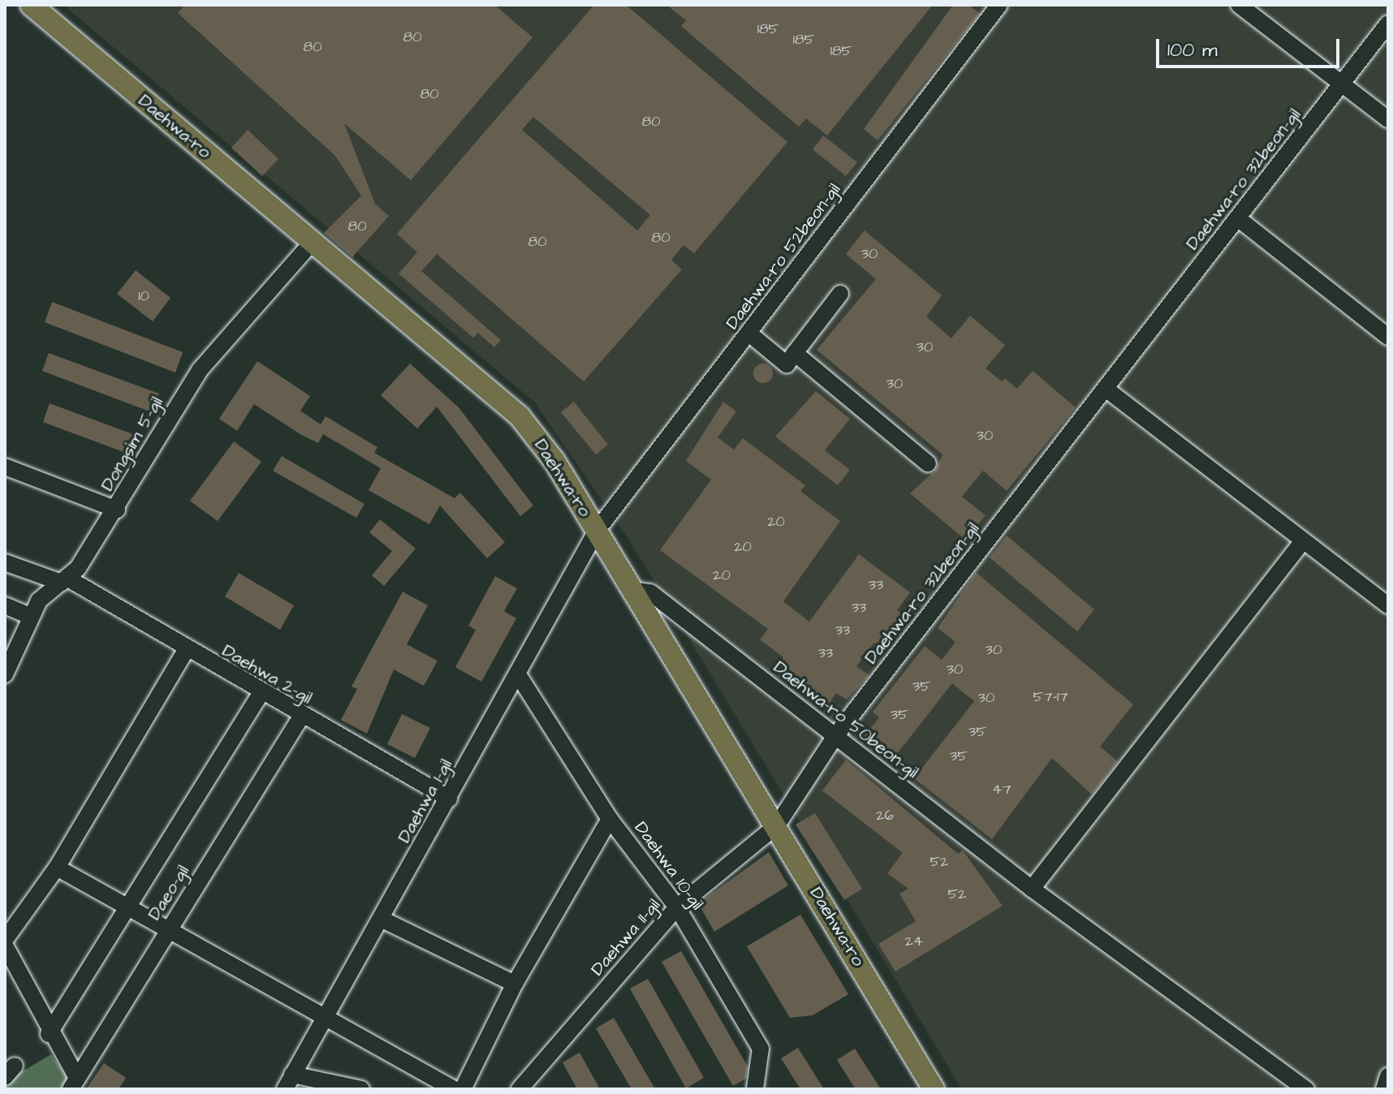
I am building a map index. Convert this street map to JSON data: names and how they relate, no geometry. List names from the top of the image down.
{
  "streets": {
    "main road": ["Daehwa-ro"],
    "street": [
      "Daehwa-ro 32beon-gil",
      "Daehwa-ro 52beon-gil",
      "Dongsim 5-gil",
      "Daehwa 2-gil",
      "Daehwa-ro 50beon-gil",
      "Daehwa 1-gil",
      "Daehwa 10-gil",
      "Daeo-gil",
      "Daehwa 11-gil"
    ]
  },
  "crossings": [
    ["Daehwa-ro", "Daehwa-ro 32beon-gil"],
    ["Daehwa-ro", "Daehwa-ro 52beon-gil"],
    ["Daehwa-ro", "Dongsim 5-gil"],
    ["Daehwa-ro", "Daehwa-ro 50beon-gil"],
    ["Daehwa-ro", "Daehwa 1-gil"],
    ["Daehwa-ro", "Daehwa 11-gil"],
    ["Daehwa-ro 32beon-gil", "Daehwa-ro 50beon-gil"],
    ["Daehwa-ro 32beon-gil", "Daehwa 11-gil"],
    ["Daehwa-ro 52beon-gil", "Daehwa 1-gil"],
    ["Dongsim 5-gil", "Daehwa 2-gil"],
    ["Daehwa 2-gil", "Daehwa 1-gil"],
    ["Daehwa 2-gil", "Daeo-gil"],
    ["Daehwa 1-gil", "Daehwa 10-gil"],
    ["Daehwa 10-gil", "Daehwa 11-gil"]
  ],
  "house_numbers": [
    "185",
    "80",
    "185",
    "80",
    "185",
    "80",
    "80",
    "80",
    "80",
    "80",
    "30",
    "10",
    "30",
    "30",
    "30",
    "20",
    "20",
    "20",
    "33",
    "33",
    "33",
    "30",
    "33",
    "30",
    "35",
    "57-17",
    "30",
    "35",
    "35",
    "35",
    "47",
    "26",
    "52",
    "52",
    "24"
  ],
  "scale_bar": "100 m"
}
